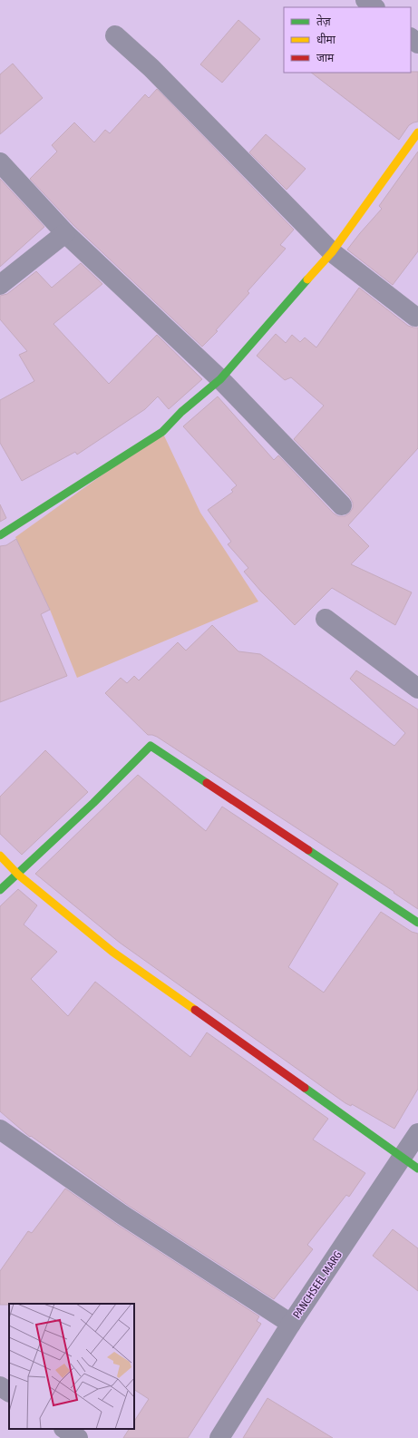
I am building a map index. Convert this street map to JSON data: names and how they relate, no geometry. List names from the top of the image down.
{
  "streets": {
    "street": ["PANCHSEEL MARG"]
  },
  "legend": ["तेज़", "धीमा", "जाम"]
}
